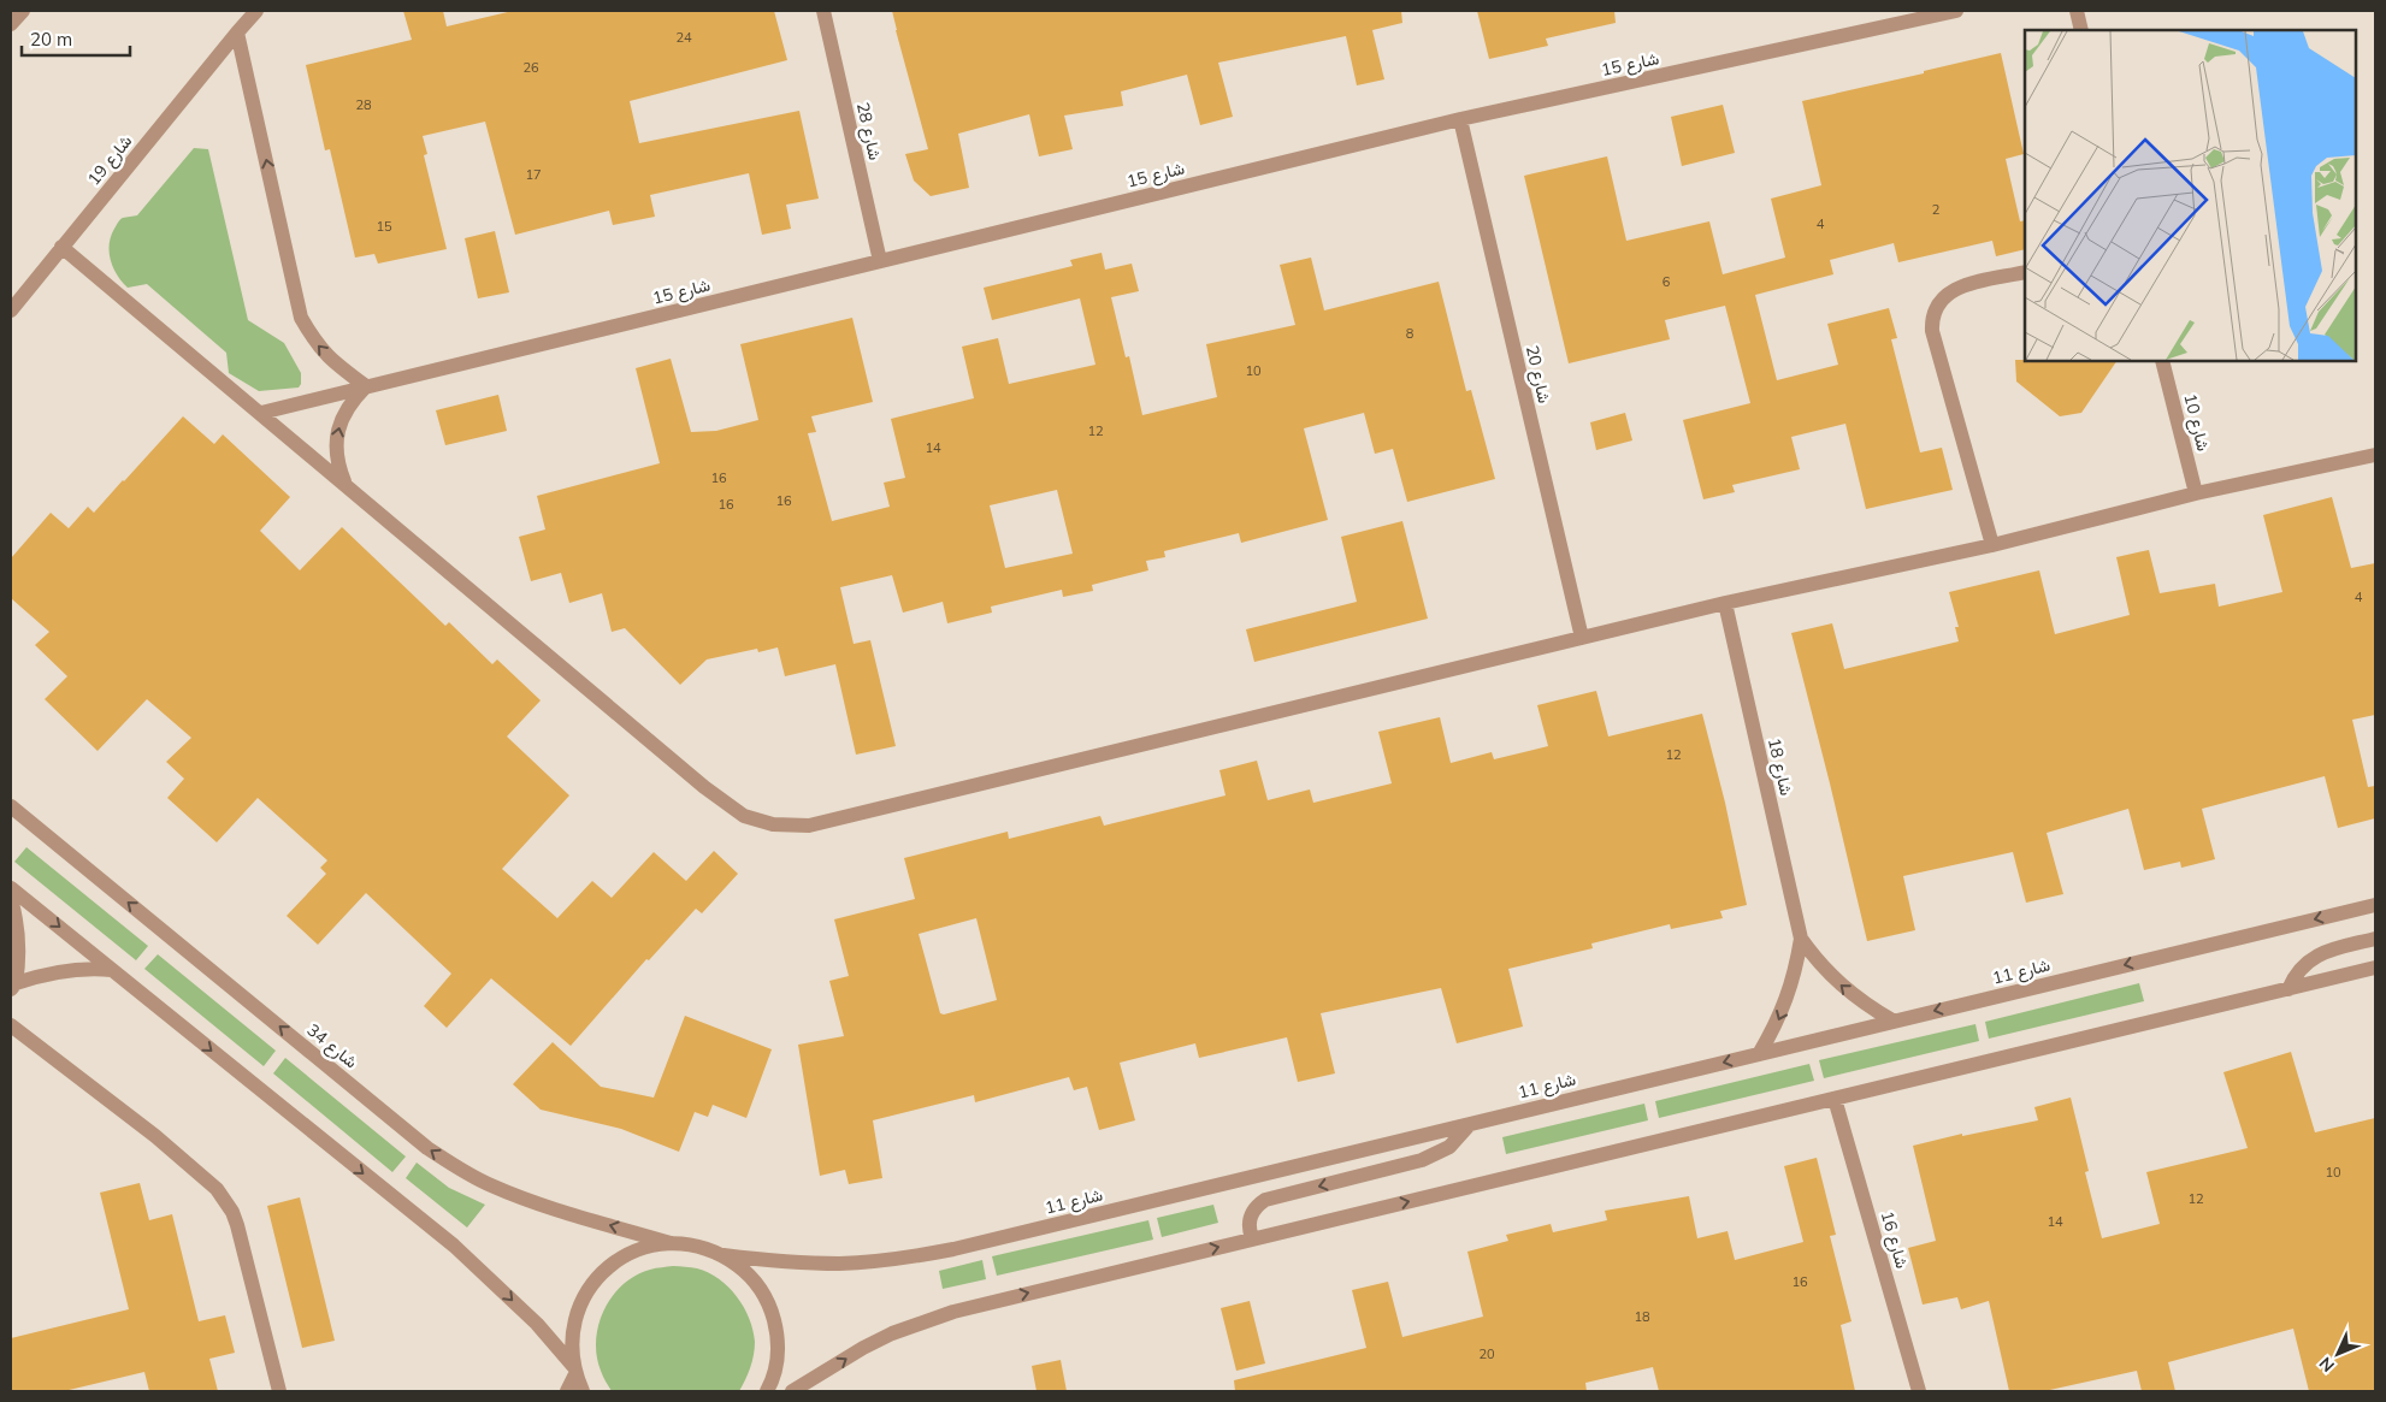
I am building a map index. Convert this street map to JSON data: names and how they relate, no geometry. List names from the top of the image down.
{
  "streets": {
    "street": [
      "شارع 15",
      "شارع 28",
      "شارع 19",
      "شارع 20",
      "شارع 10",
      "شارع 18",
      "شارع 11",
      "شارع 34",
      "شارع 16"
    ]
  },
  "crossings": [
    ["شارع 15", "شارع 28"],
    ["شارع 15", "شارع 20"],
    ["شارع 18", "شارع 11"]
  ],
  "house_numbers": [
    "24",
    "26",
    "28",
    "17",
    "2",
    "4",
    "15",
    "6",
    "8",
    "10",
    "12",
    "14",
    "16",
    "16",
    "16",
    "4",
    "12",
    "10",
    "12",
    "14",
    "16",
    "18",
    "20"
  ],
  "scale_bar": "20 m",
  "north": "bottom left"
}
